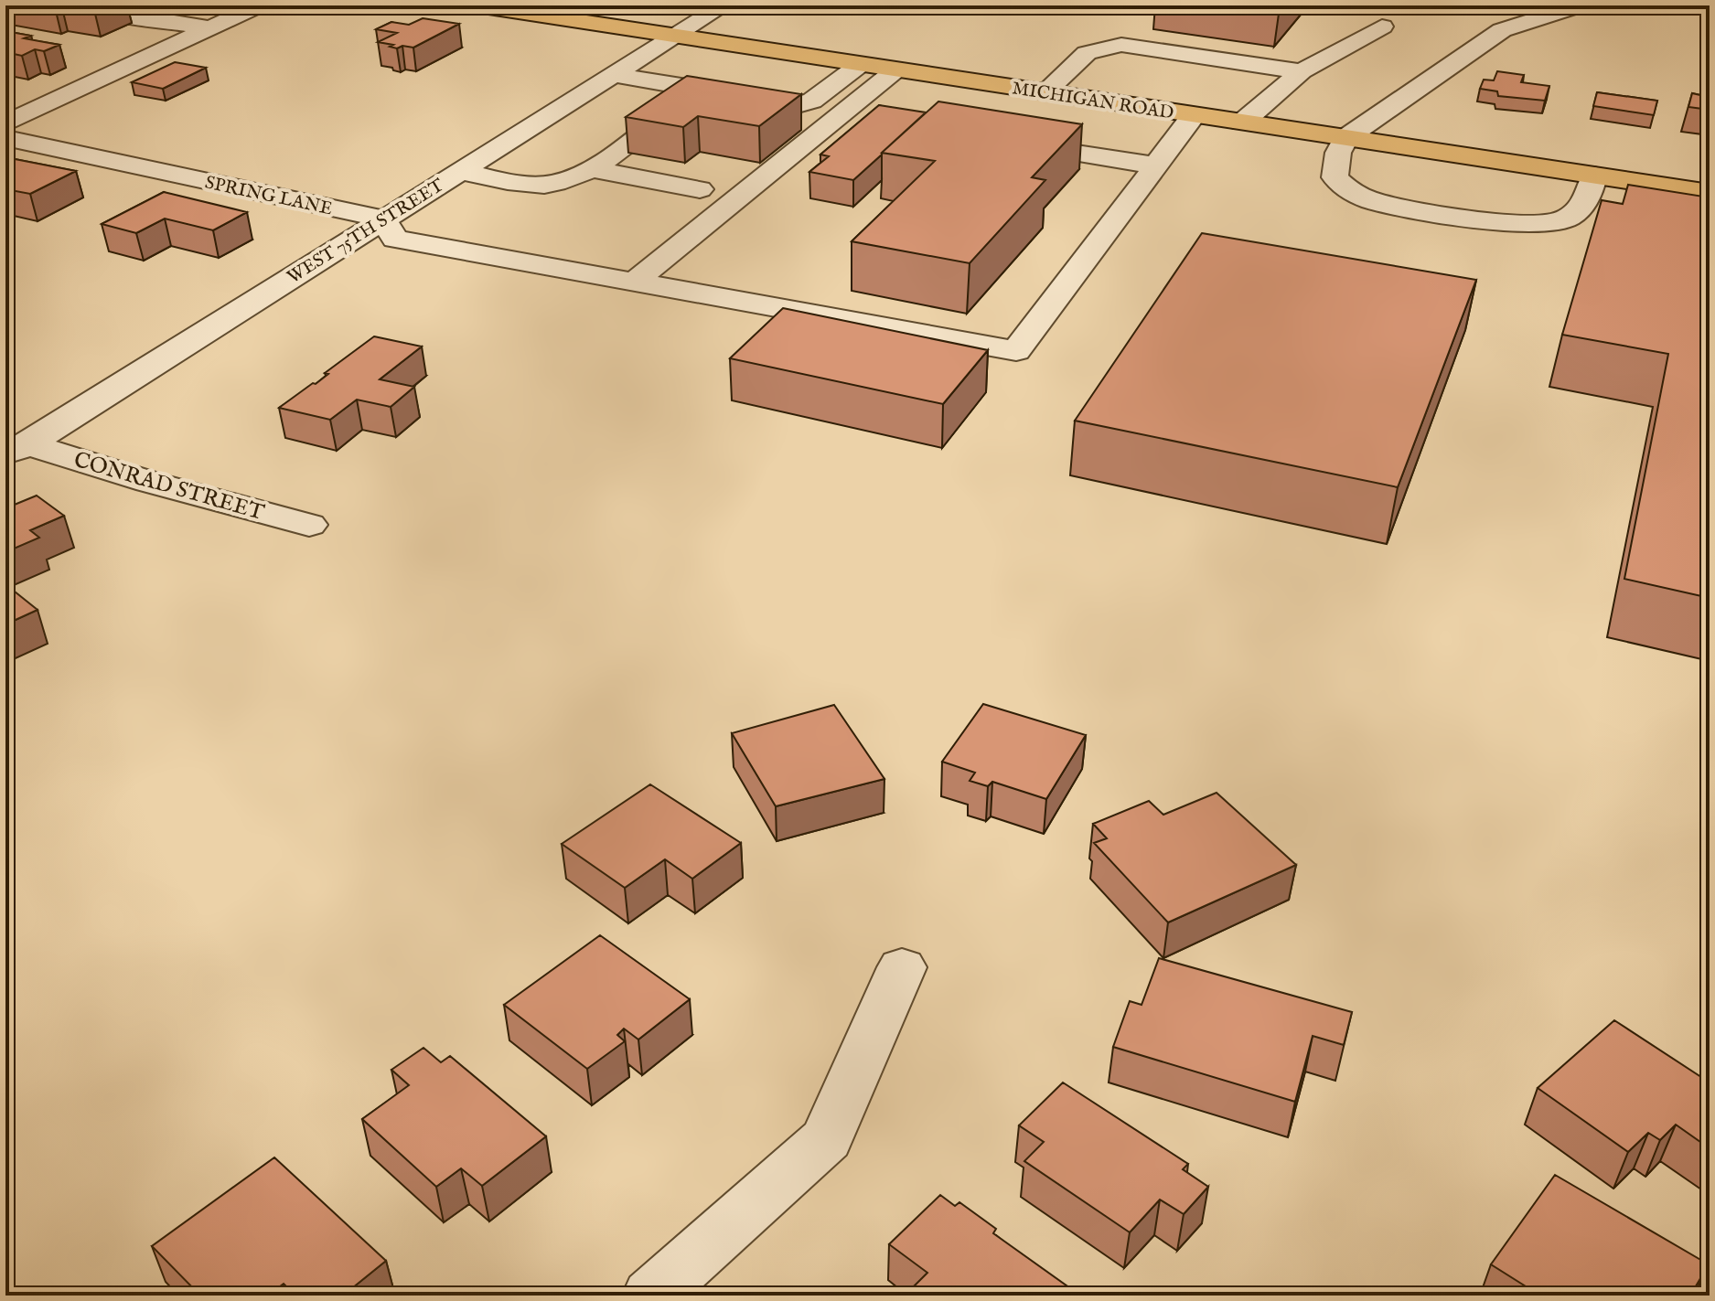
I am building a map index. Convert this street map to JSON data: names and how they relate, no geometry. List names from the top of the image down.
{
  "streets": {
    "main road": ["MICHIGAN ROAD"],
    "street": ["SPRING LANE", "WEST 75TH STREET", "CONRAD STREET"]
  },
  "crossings": [
    ["MICHIGAN ROAD", "WEST 75TH STREET"],
    ["SPRING LANE", "WEST 75TH STREET"],
    ["WEST 75TH STREET", "CONRAD STREET"]
  ]
}
